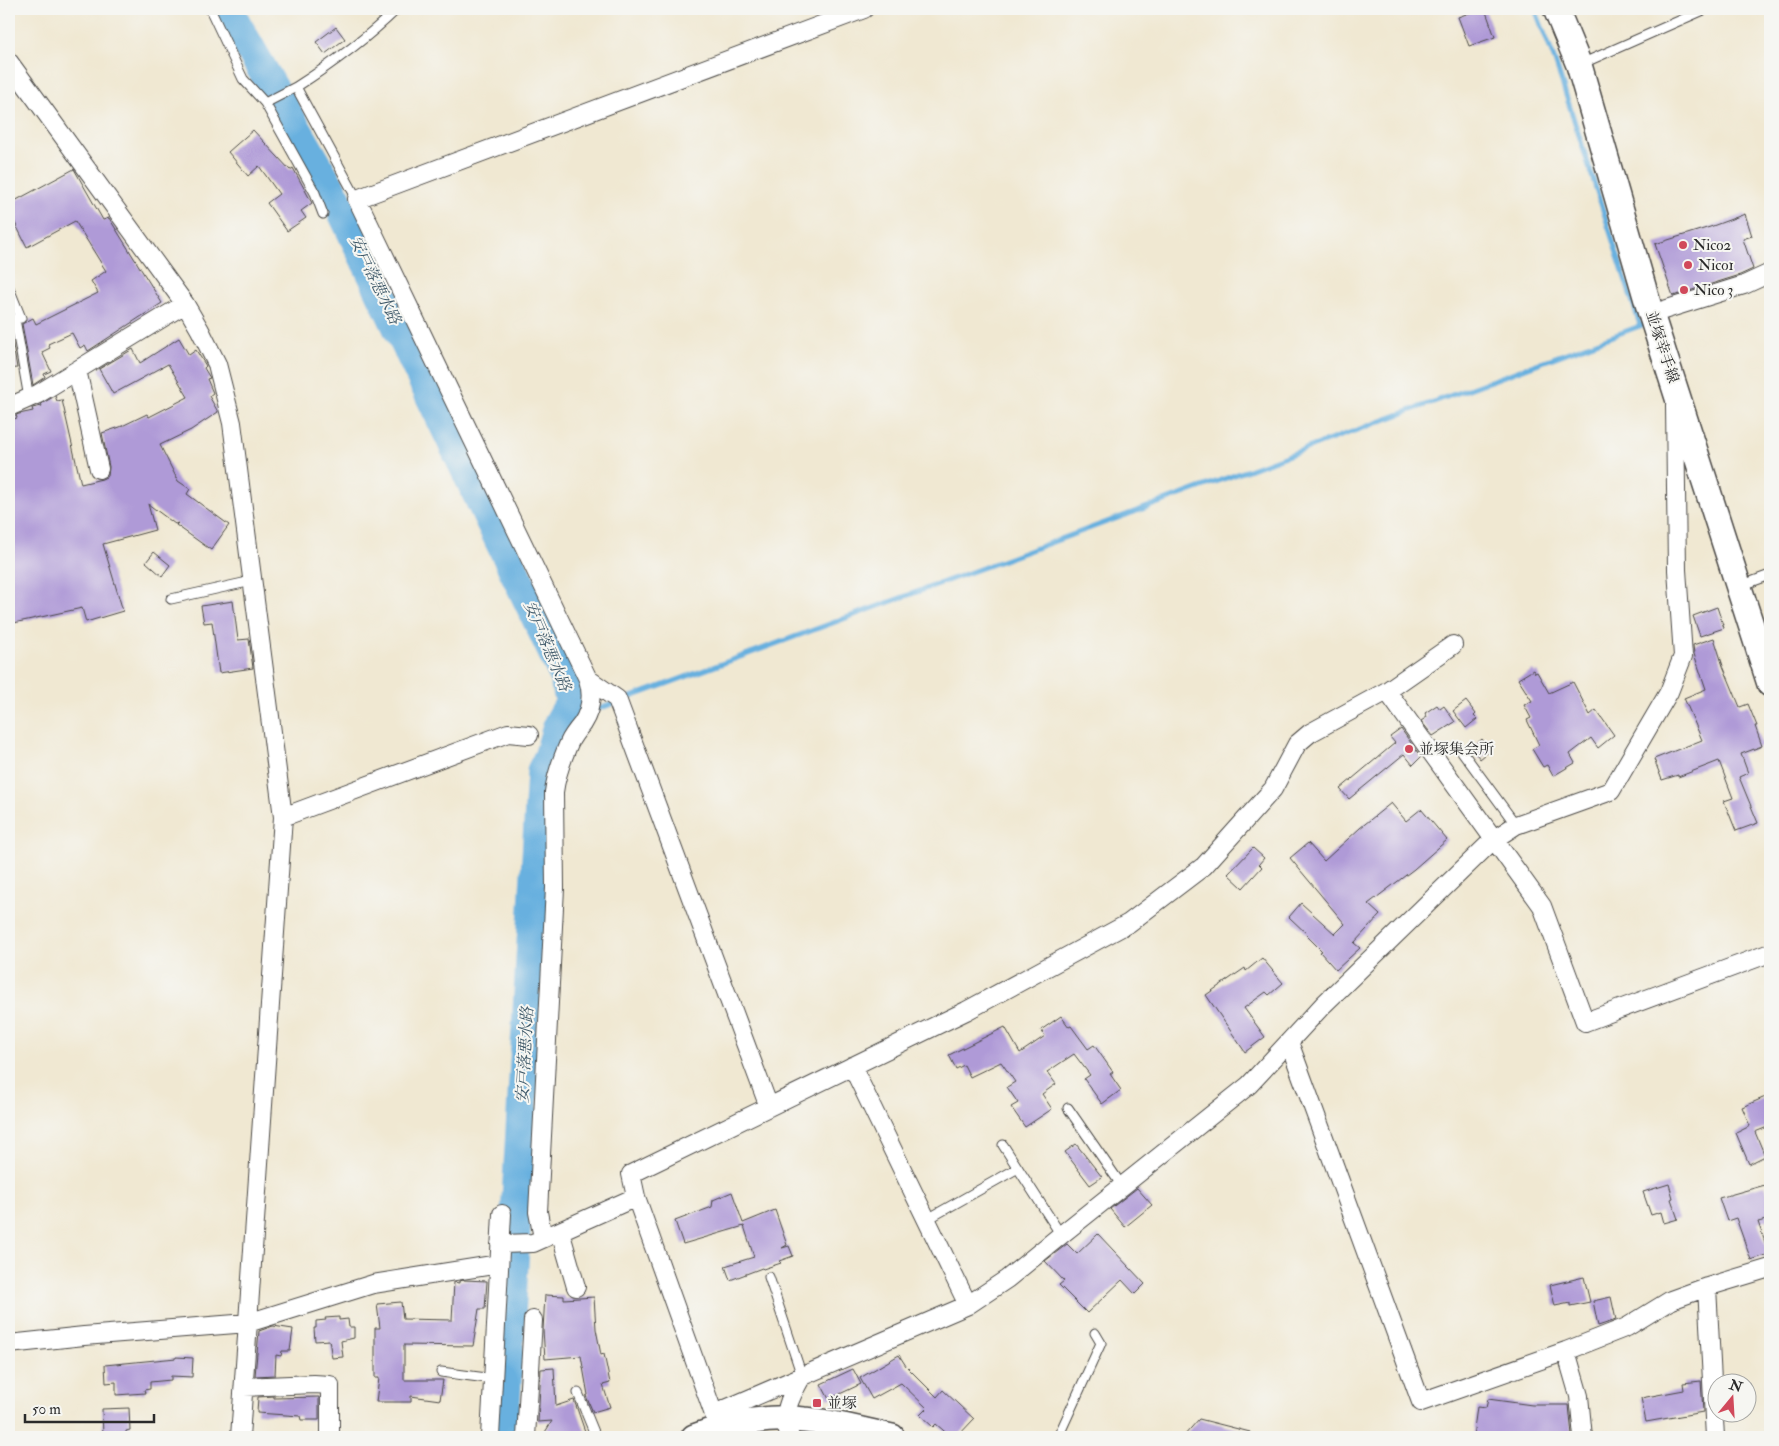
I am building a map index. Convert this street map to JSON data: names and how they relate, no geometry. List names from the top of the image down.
{
  "streets": {
    "main road": ["並塚幸手線"]
  },
  "water": ["安戸落悪水路"],
  "places": {
    "other": [
      "Nico2",
      "Nico1",
      "Nico 3",
      "並塚集会所"
    ],
    "transit": ["並塚"]
  },
  "scale_bar": "50 m",
  "north": "top"
}
